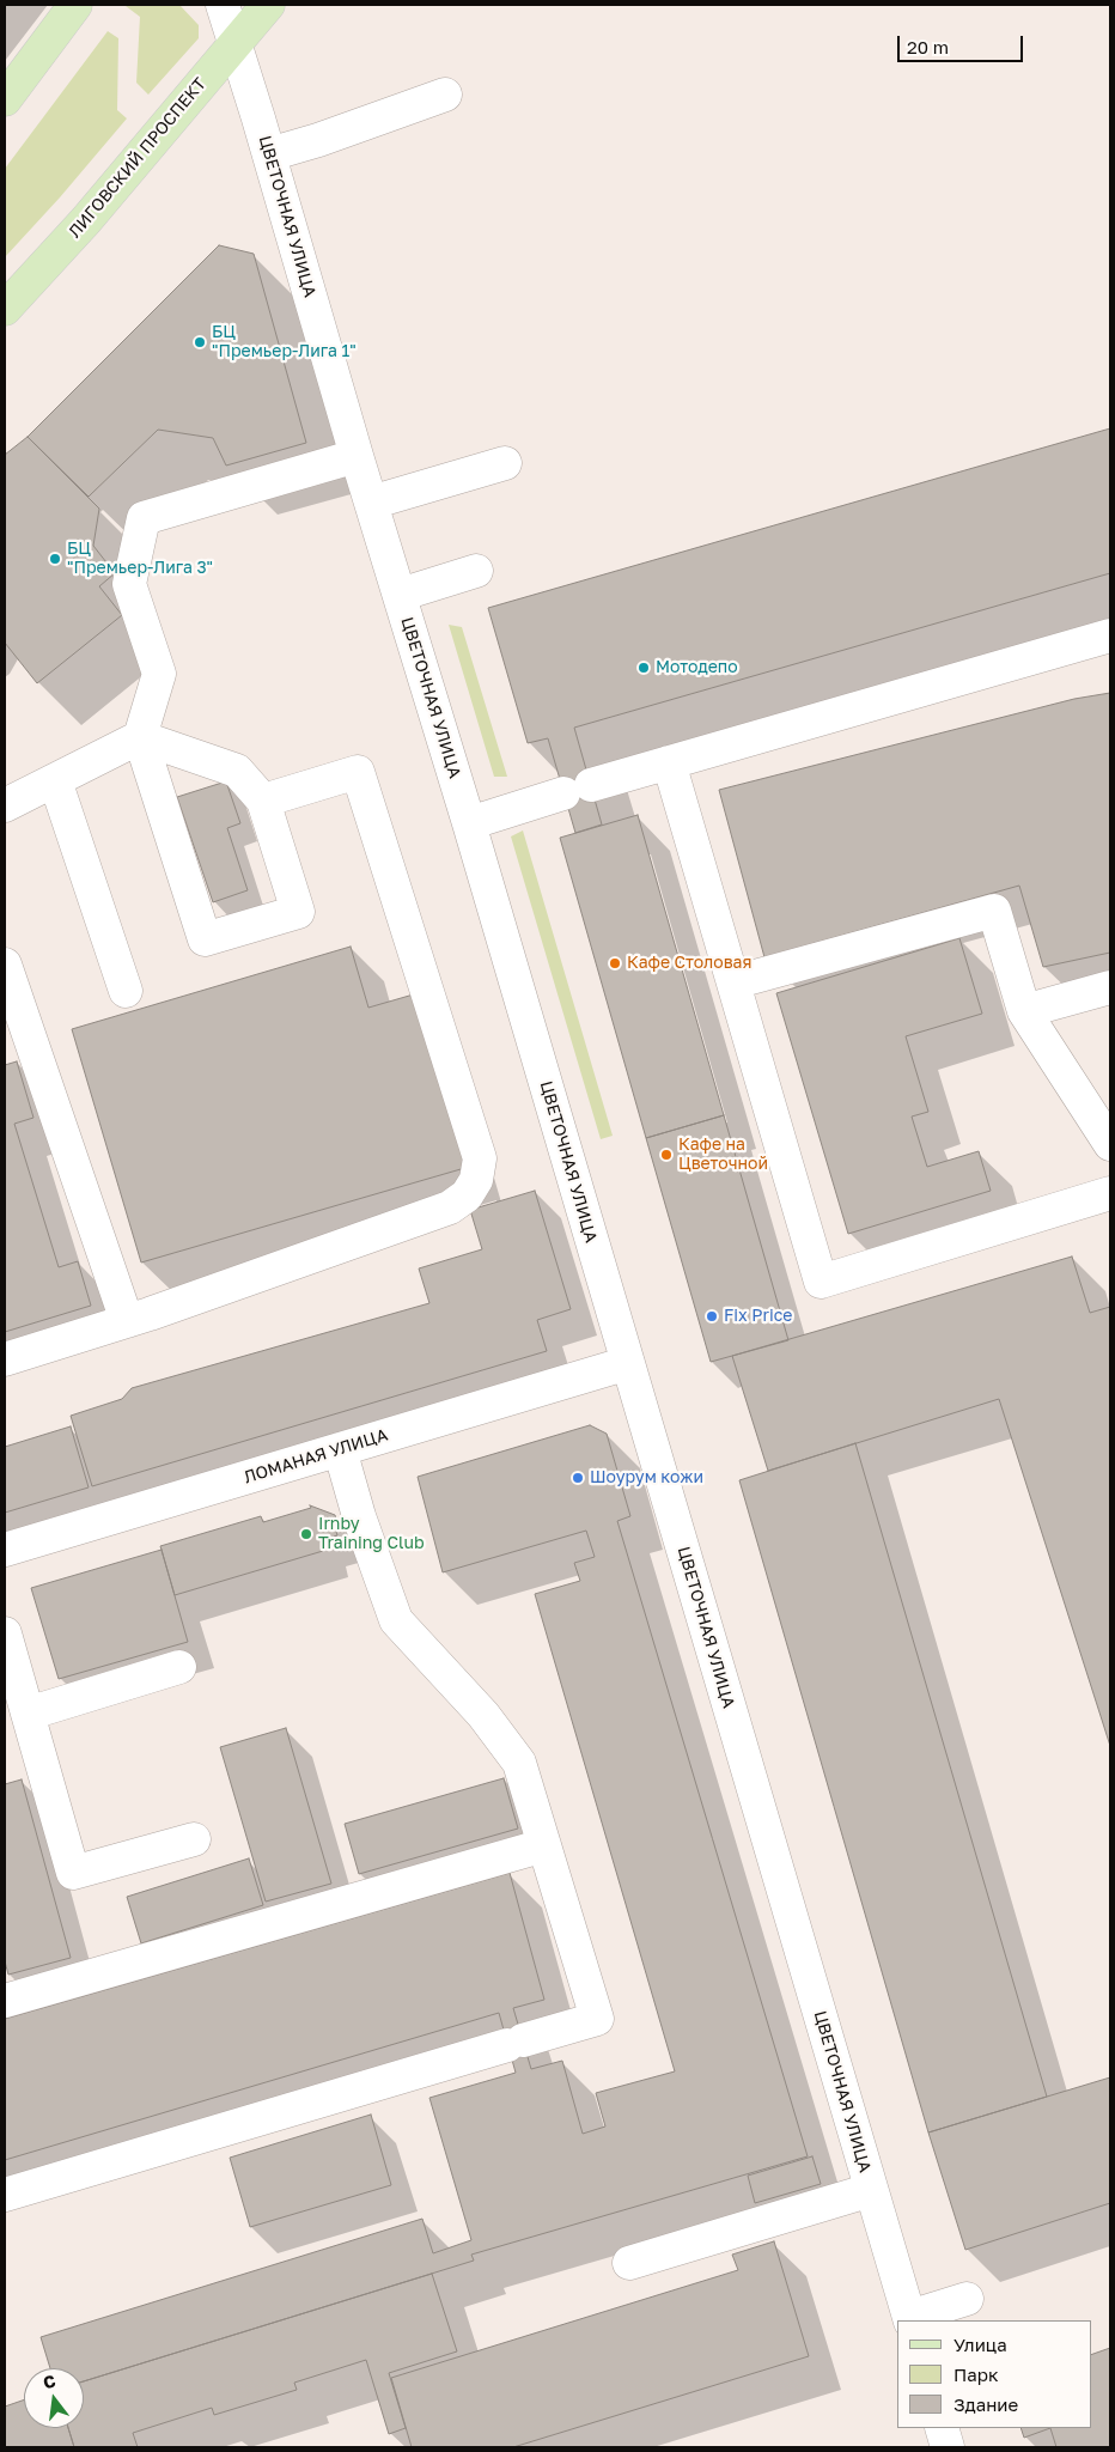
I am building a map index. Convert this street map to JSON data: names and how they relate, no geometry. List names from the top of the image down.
{
  "streets": {
    "main road": ["ЛИГОВСКИЙ ПРОСПЕКТ"],
    "street": ["ЦВЕТОЧНАЯ УЛИЦА", "ЛОМАНАЯ УЛИЦА"]
  },
  "crossings": [
    ["ЛИГОВСКИЙ ПРОСПЕКТ", "ЦВЕТОЧНАЯ УЛИЦА"],
    ["ЦВЕТОЧНАЯ УЛИЦА", "ЛОМАНАЯ УЛИЦА"]
  ],
  "places": [
    "БЦ \"Премьер-Лига 1\"",
    "БЦ \"Премьер-Лига 3\"",
    "Мотодепо",
    "Кафе Столовая",
    "Кафе на Цветочной",
    "Fix Price",
    "Шоурум кожи",
    "Irnby Training Club"
  ],
  "legend": ["Улица", "Парк", "Здание"],
  "scale_bar": "20 m",
  "north": "top"
}
